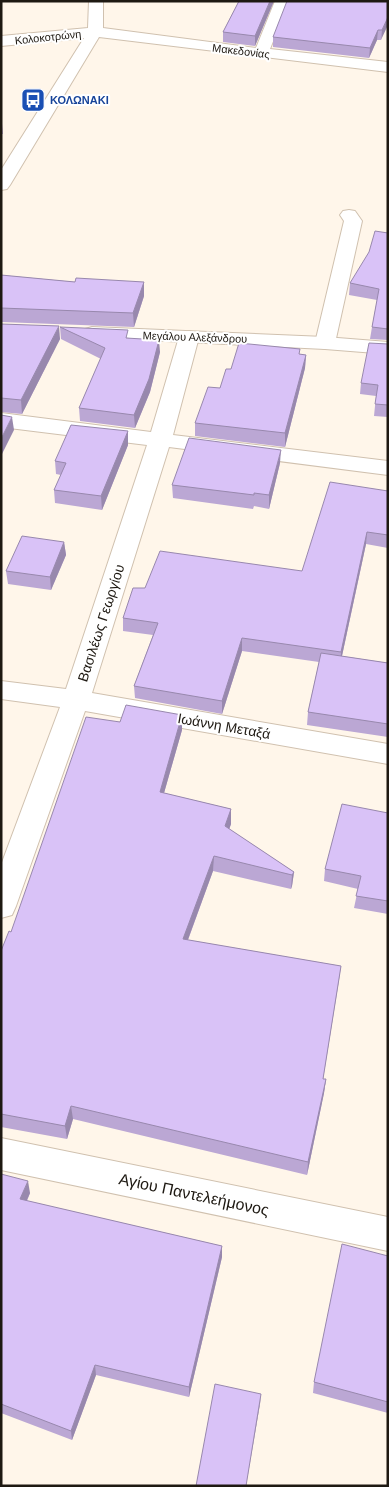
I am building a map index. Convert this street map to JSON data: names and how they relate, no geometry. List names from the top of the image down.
{
  "streets": {
    "street": [
      "Κολοκοτρώνη",
      "Μακεδονίας",
      "Μεγάλου Αλεξάνδρου",
      "Βασιλέως Γεωργίου",
      "Ιωάννη Μεταξά",
      "Αγίου Παντελεήμονος"
    ]
  },
  "crossings": [
    ["Κολοκοτρώνη", "Μακεδονίας"],
    ["Μεγάλου Αλεξάνδρου", "Βασιλέως Γεωργίου"],
    ["Βασιλέως Γεωργίου", "Ιωάννη Μεταξά"]
  ],
  "places": {
    "bus stop": ["ΚΟΛΩΝΑΚΙ"]
  }
}
